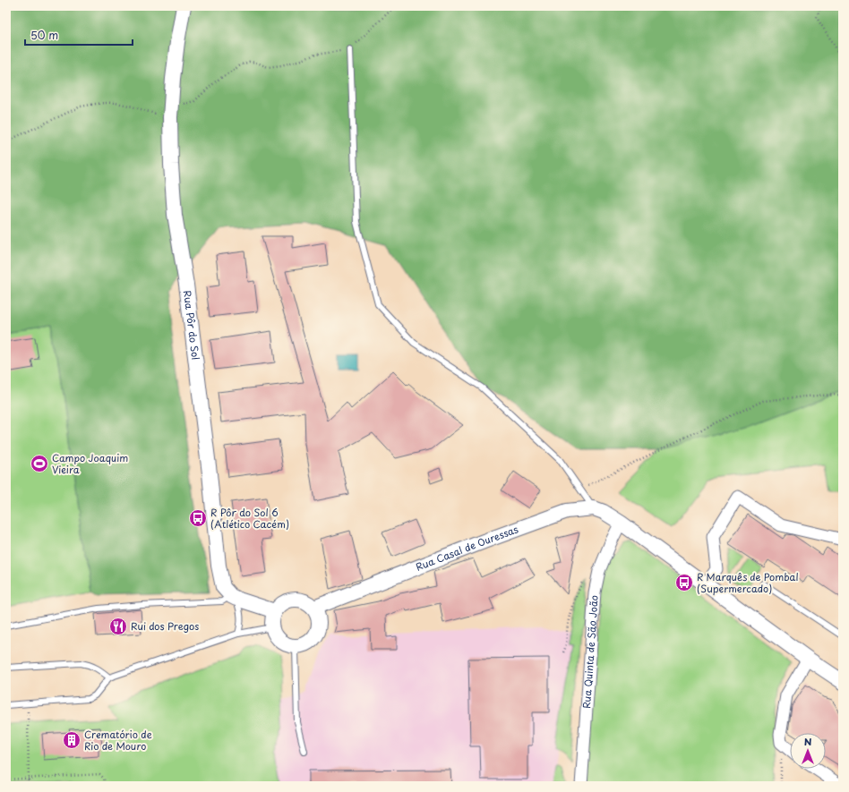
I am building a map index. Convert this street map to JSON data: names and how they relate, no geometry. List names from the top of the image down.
{
  "streets": {
    "street": ["Rua Pôr do Sol", "Rua Casal de Ouressas", "Rua Quinta de São João"]
  },
  "crossings": [
    ["Rua Casal de Ouressas", "Rua Quinta de São João"]
  ],
  "places": {
    "sports": ["Campo Joaquim Vieira"],
    "bus stop": ["R Pôr do Sol 6 (Atlético Cacém)", "R Marquês de Pombal (Supermercado)"],
    "restaurant": ["Rui dos Pregos"],
    "building": ["Crematório de Rio de Mouro"]
  },
  "scale_bar": "50 m",
  "north": "top"
}
